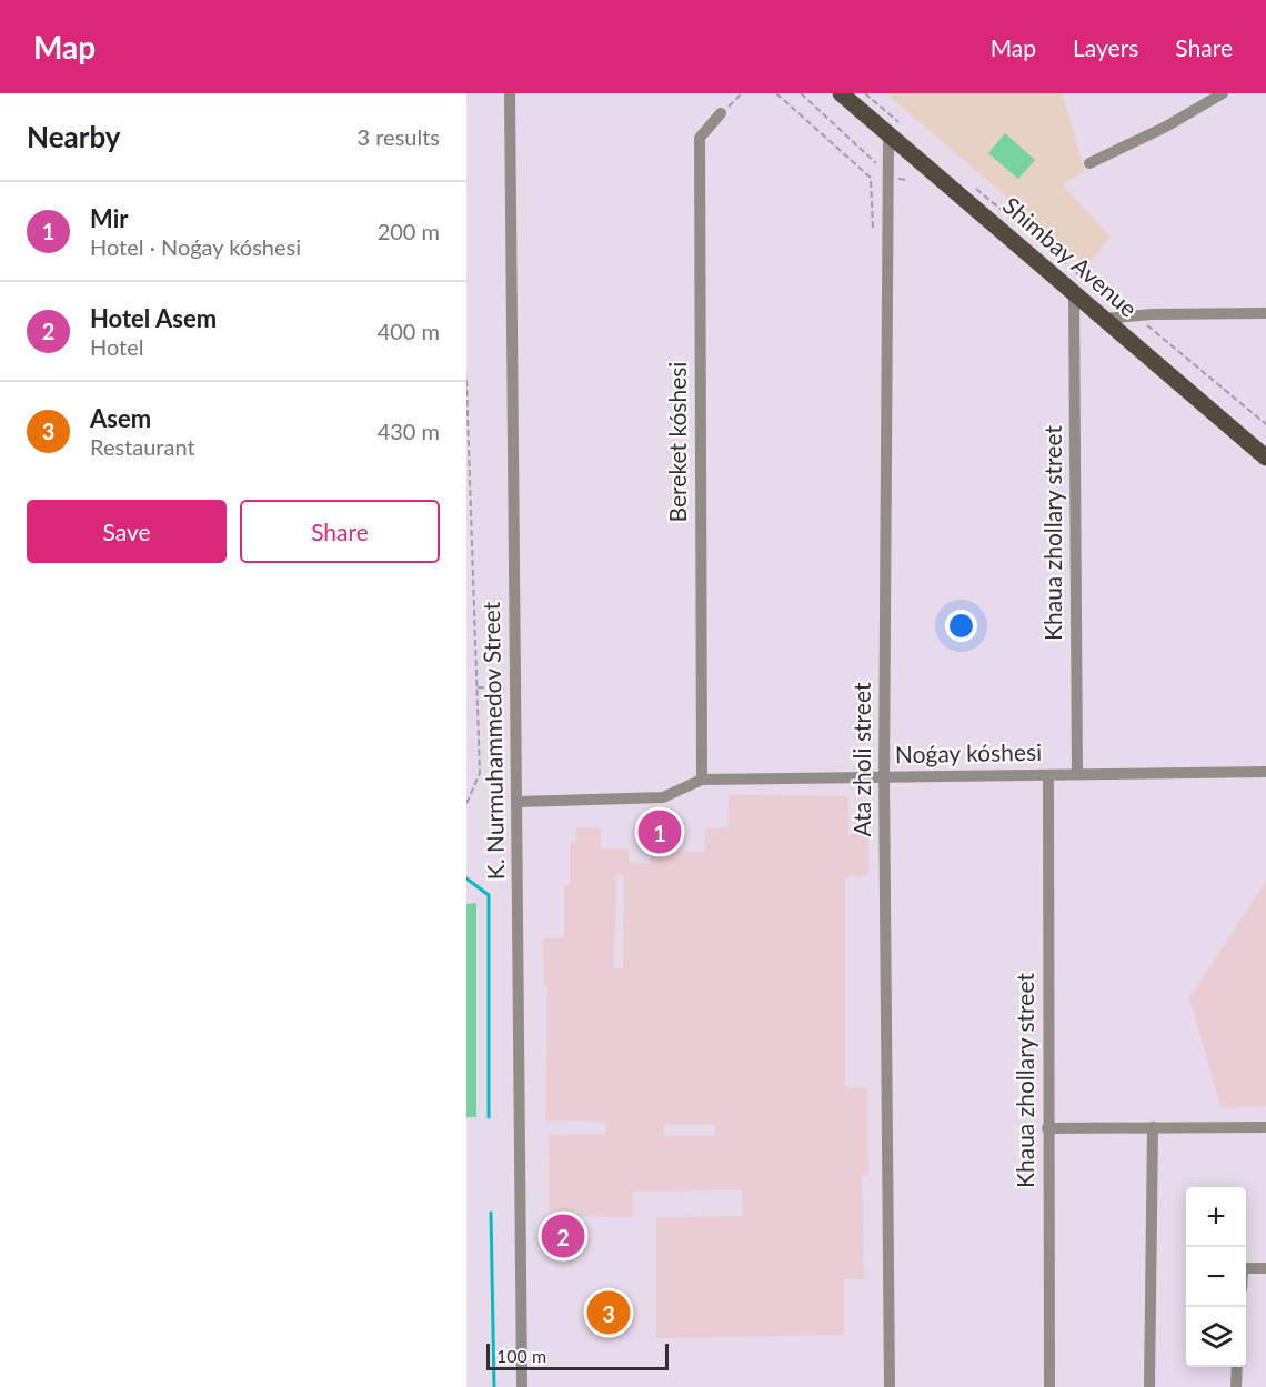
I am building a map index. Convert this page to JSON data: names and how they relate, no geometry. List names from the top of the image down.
{
  "streets": {
    "main road": ["Shimbay Avenue"],
    "street": [
      "Bereket kóshesi",
      "Khaua zhollary street",
      "K. Nurmuhammedov Street",
      "Noǵay kóshesi",
      "Ata zholi street"
    ]
  },
  "crossings": [
    ["Shimbay Avenue", "Khaua zhollary street"],
    ["Shimbay Avenue", "Ata zholi street"],
    ["Bereket kóshesi", "Noǵay kóshesi"],
    ["Khaua zhollary street", "Noǵay kóshesi"],
    ["K. Nurmuhammedov Street", "Noǵay kóshesi"],
    ["Noǵay kóshesi", "Ata zholi street"]
  ],
  "scale_bar": "100 m",
  "page": {
    "header": "Map",
    "nav": ["Map", "Layers", "Share"],
    "heading": ["Nearby", "3 results"],
    "list": [
      {
        "mark": "1",
        "name": "Mir",
        "note": "Hotel · Noǵay kóshesi",
        "value": "200 m"
      },
      {
        "mark": "2",
        "name": "Hotel Asem",
        "note": "Hotel",
        "value": "400 m"
      },
      {
        "mark": "3",
        "name": "Asem",
        "note": "Restaurant",
        "value": "430 m"
      }
    ],
    "buttons": ["Save", "Share"],
    "pins": ["1", "2", "3"],
    "map_buttons": ["+", "−"],
    "scale": "100 m"
  }
}
